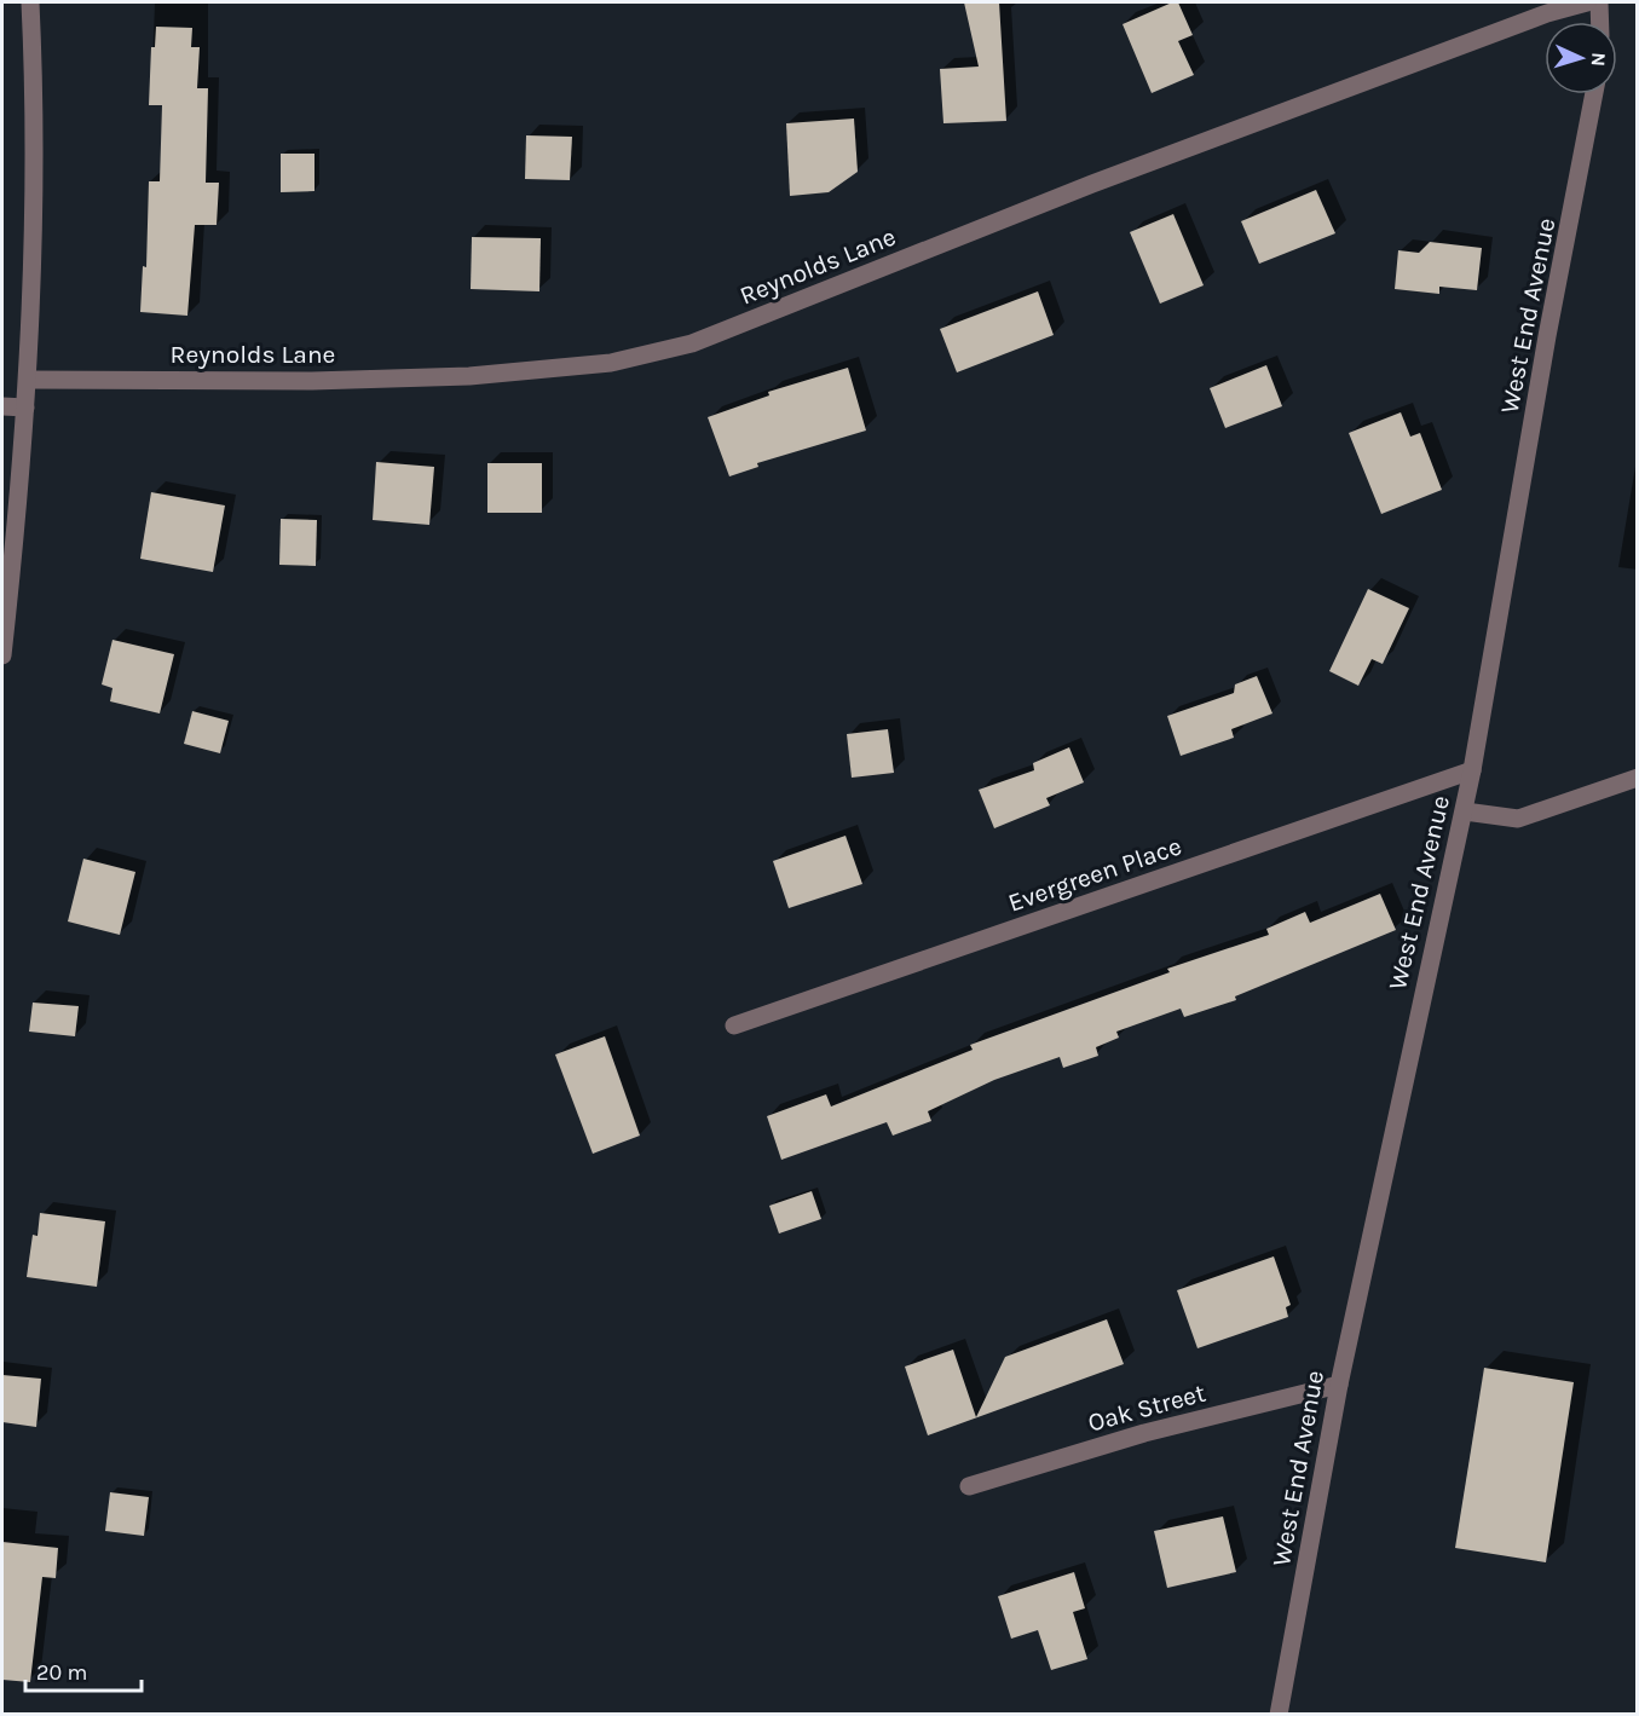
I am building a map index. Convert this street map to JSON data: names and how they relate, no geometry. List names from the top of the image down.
{
  "streets": {
    "street": [
      "Reynolds Lane",
      "West End Avenue",
      "Evergreen Place",
      "Oak Street"
    ]
  },
  "crossings": [
    ["West End Avenue", "Evergreen Place"],
    ["West End Avenue", "Oak Street"]
  ],
  "scale_bar": "20 m",
  "north": "right"
}
